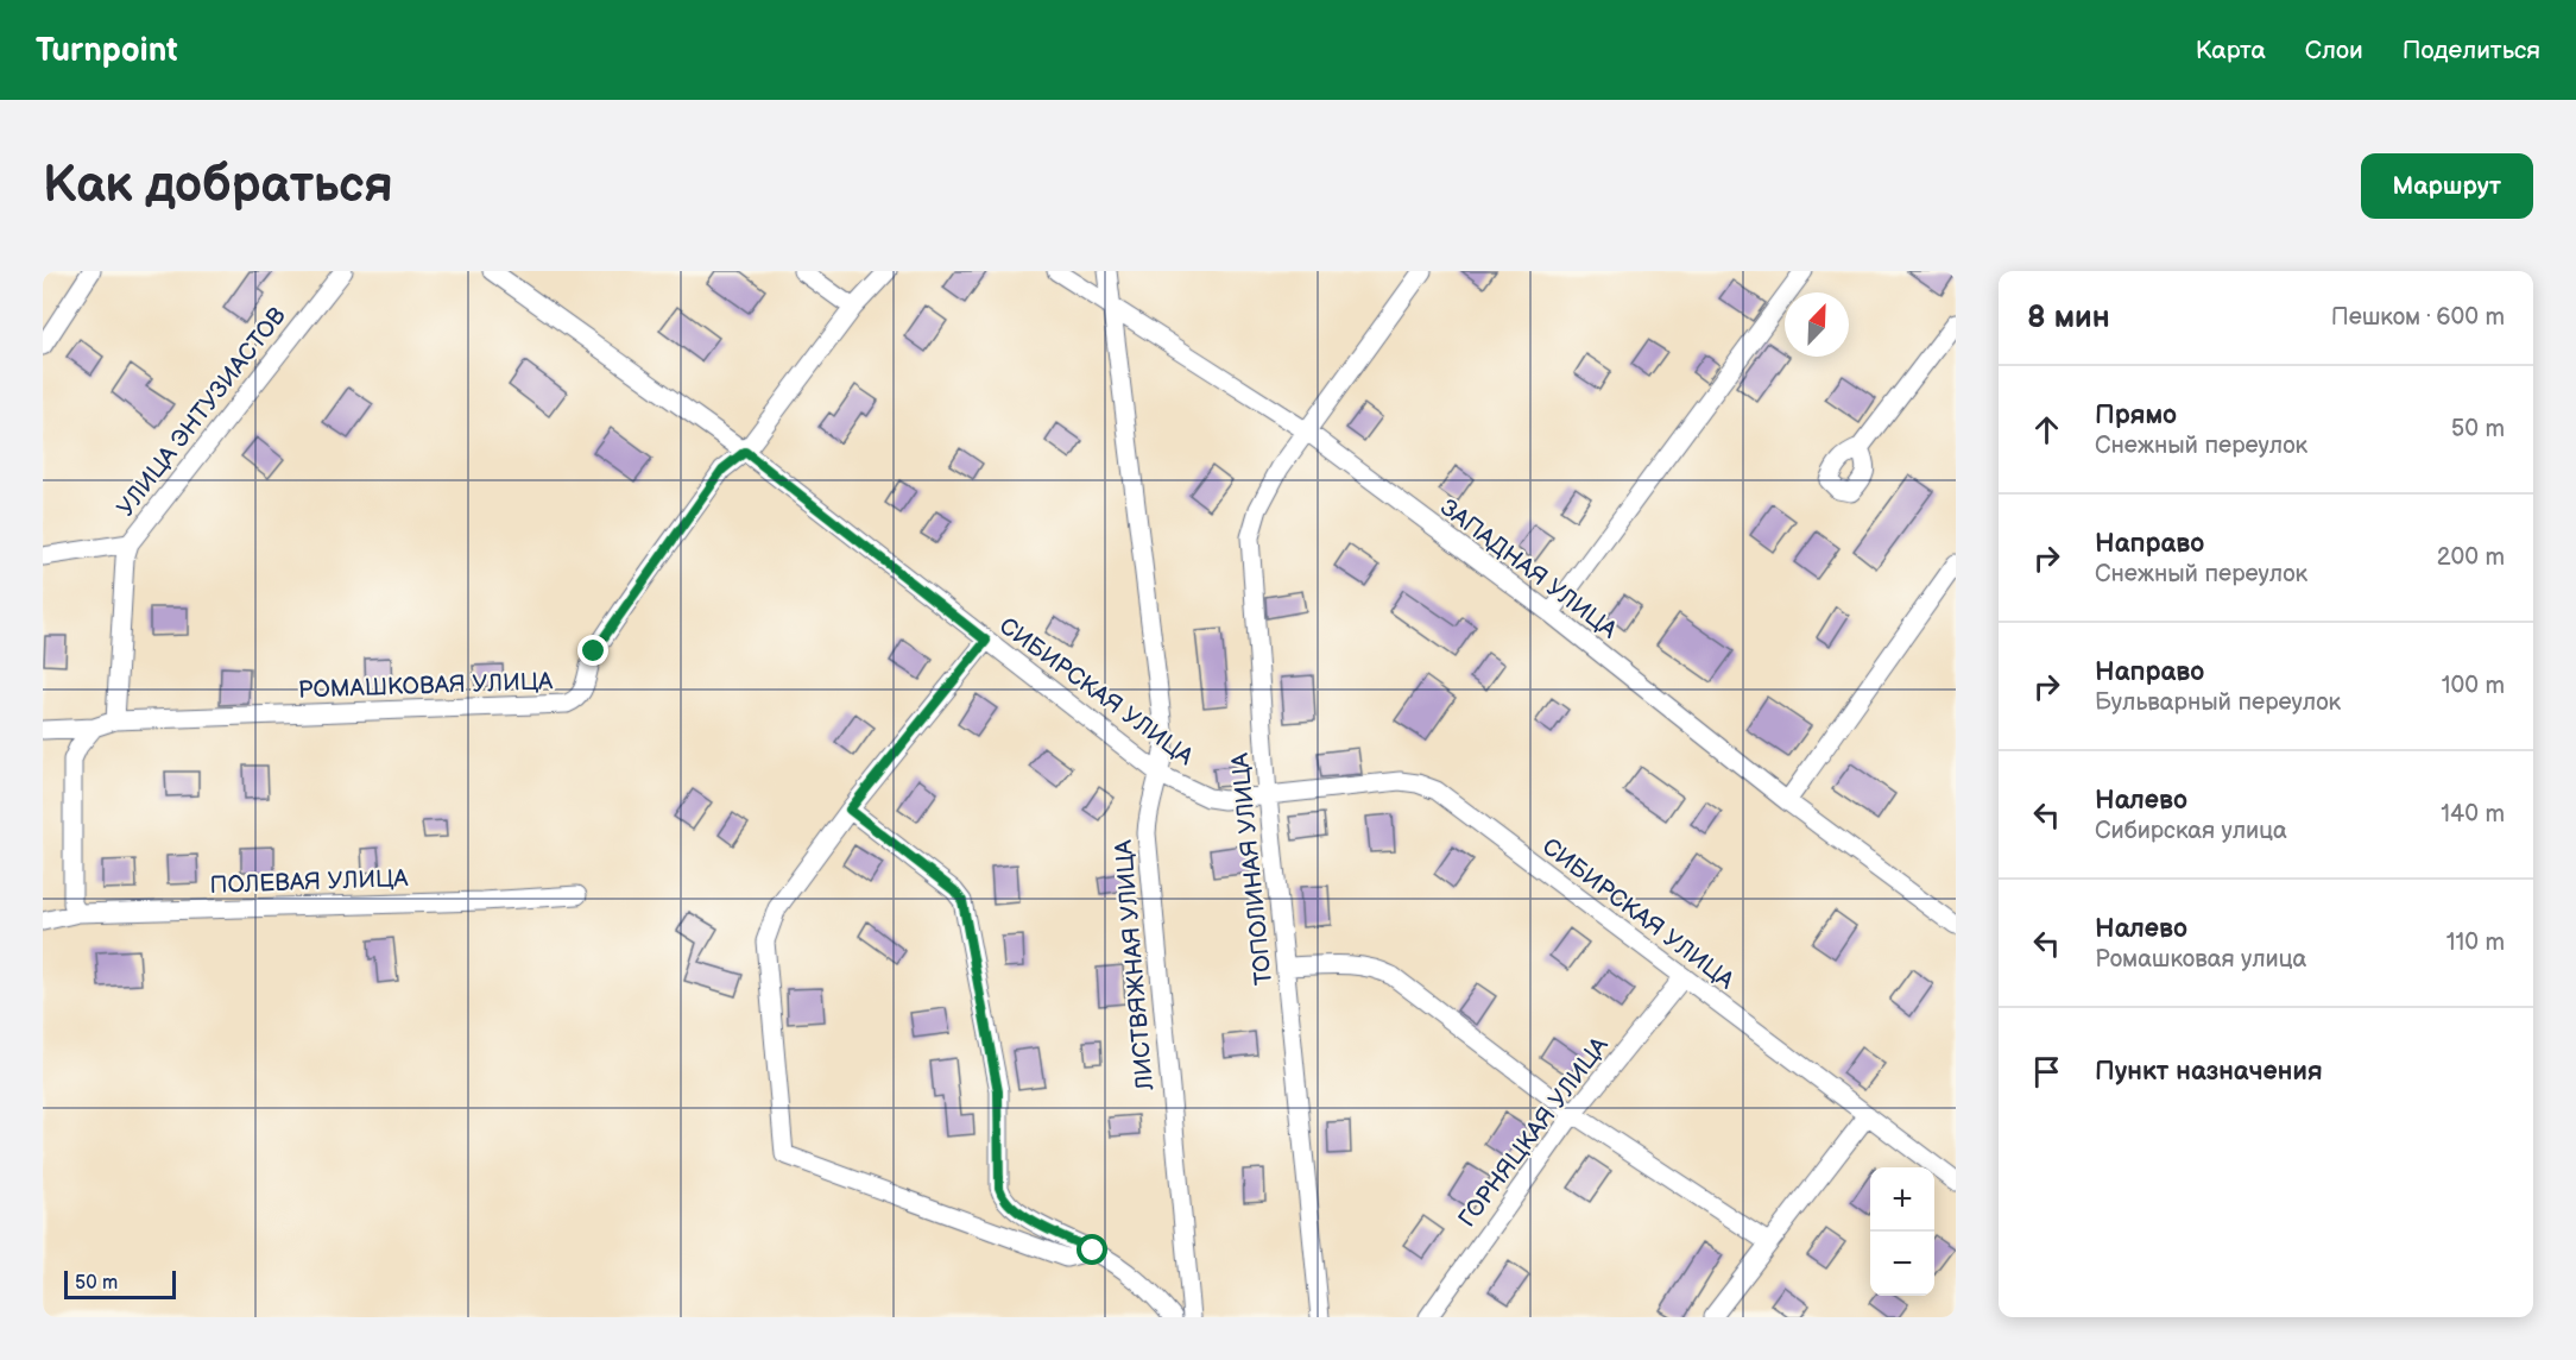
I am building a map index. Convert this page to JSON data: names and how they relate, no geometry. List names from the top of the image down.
{
  "streets": {
    "street": [
      "УЛИЦА ЭНТУЗИАСТОВ",
      "ЗАПАДНАЯ УЛИЦА",
      "РОМАШКОВАЯ УЛИЦА",
      "СИБИРСКАЯ УЛИЦА",
      "ТОПОЛИНАЯ УЛИЦА",
      "ПОЛЕВАЯ УЛИЦА",
      "ЛИСТВЯЖНАЯ УЛИЦА",
      "ГОРНЯЦКАЯ УЛИЦА"
    ]
  },
  "crossings": [
    ["УЛИЦА ЭНТУЗИАСТОВ", "РОМАШКОВАЯ УЛИЦА"],
    ["ЗАПАДНАЯ УЛИЦА", "ТОПОЛИНАЯ УЛИЦА"],
    ["ЗАПАДНАЯ УЛИЦА", "ЛИСТВЯЖНАЯ УЛИЦА"],
    ["РОМАШКОВАЯ УЛИЦА", "СИБИРСКАЯ УЛИЦА"],
    ["СИБИРСКАЯ УЛИЦА", "ТОПОЛИНАЯ УЛИЦА"],
    ["СИБИРСКАЯ УЛИЦА", "ЛИСТВЯЖНАЯ УЛИЦА"],
    ["СИБИРСКАЯ УЛИЦА", "ГОРНЯЦКАЯ УЛИЦА"]
  ],
  "scale_bar": "50 m",
  "north": "top right",
  "page": {
    "header": "Turnpoint",
    "nav": ["Карта", "Слои", "Поделиться"],
    "buttons": "Маршрут",
    "title": "Как добраться",
    "heading": ["8 мин", "Пешком · 600 m"],
    "list": [
      ["Прямо", "Снежный переулок", "50 m"],
      ["Направо", "Снежный переулок", "200 m"],
      ["Направо", "Бульварный переулок", "100 m"],
      ["Налево", "Сибирская улица", "140 m"],
      ["Налево", "Ромашковая улица", "110 m"],
      "Пункт назначения"
    ],
    "map_buttons": ["+", "−"],
    "scale": "50 m"
  }
}
